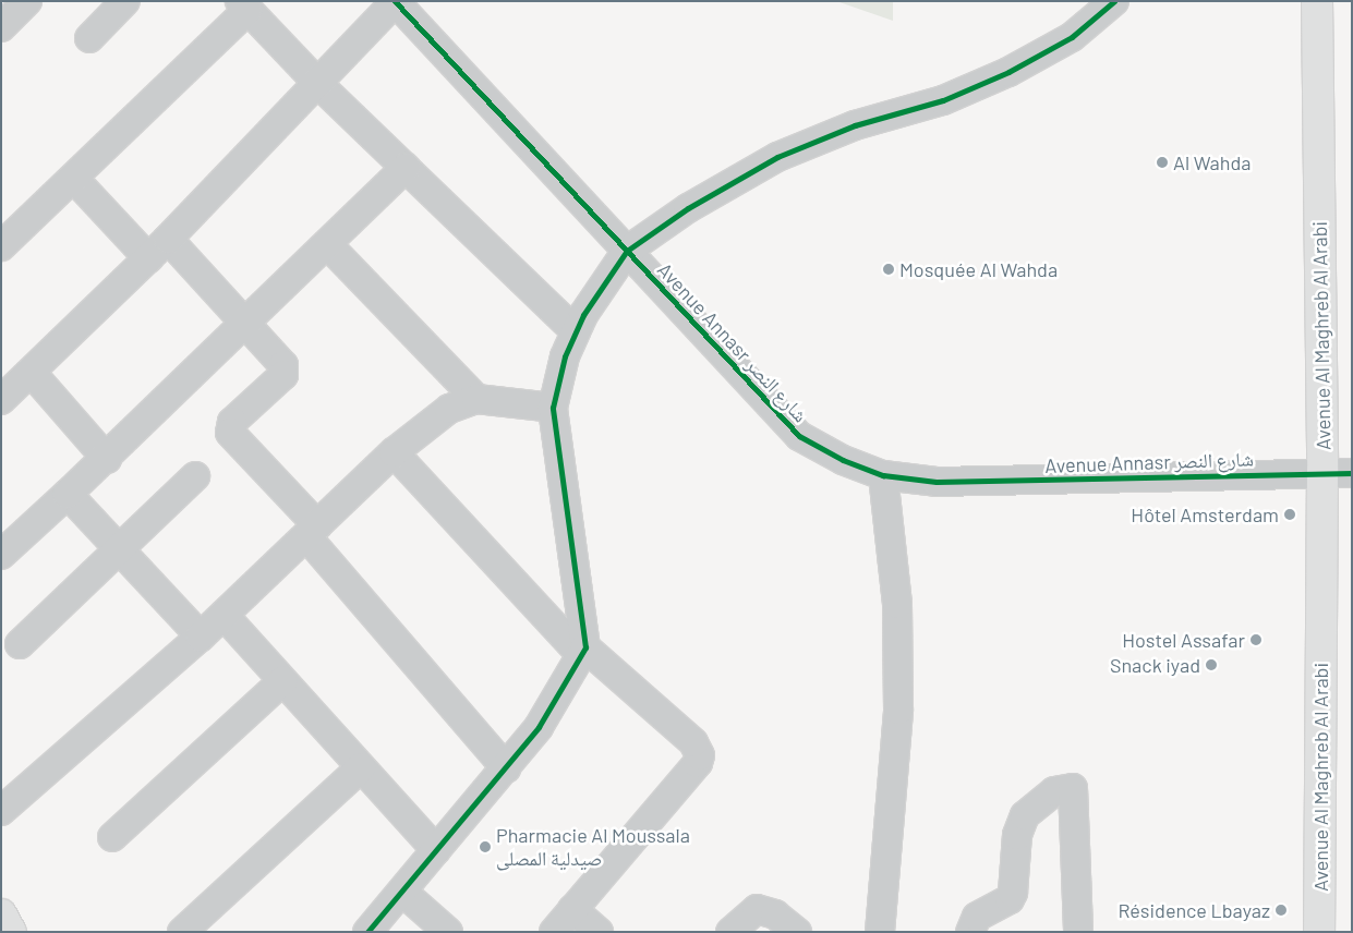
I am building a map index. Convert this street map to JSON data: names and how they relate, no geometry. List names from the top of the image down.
{
  "streets": {
    "main road": ["Avenue Al Maghreb Al Arabi"],
    "street": ["Avenue Annasr شارع النصر"]
  },
  "crossings": [
    ["Avenue Al Maghreb Al Arabi", "Avenue Annasr شارع النصر"]
  ],
  "places": [
    "Al Wahda",
    "Mosquée Al Wahda",
    "Hôtel Amsterdam",
    "Hostel Assafar",
    "Snack iyad",
    "Pharmacie Al Moussala صيدلية المصلى",
    "Résidence Lbayaz"
  ]
}
